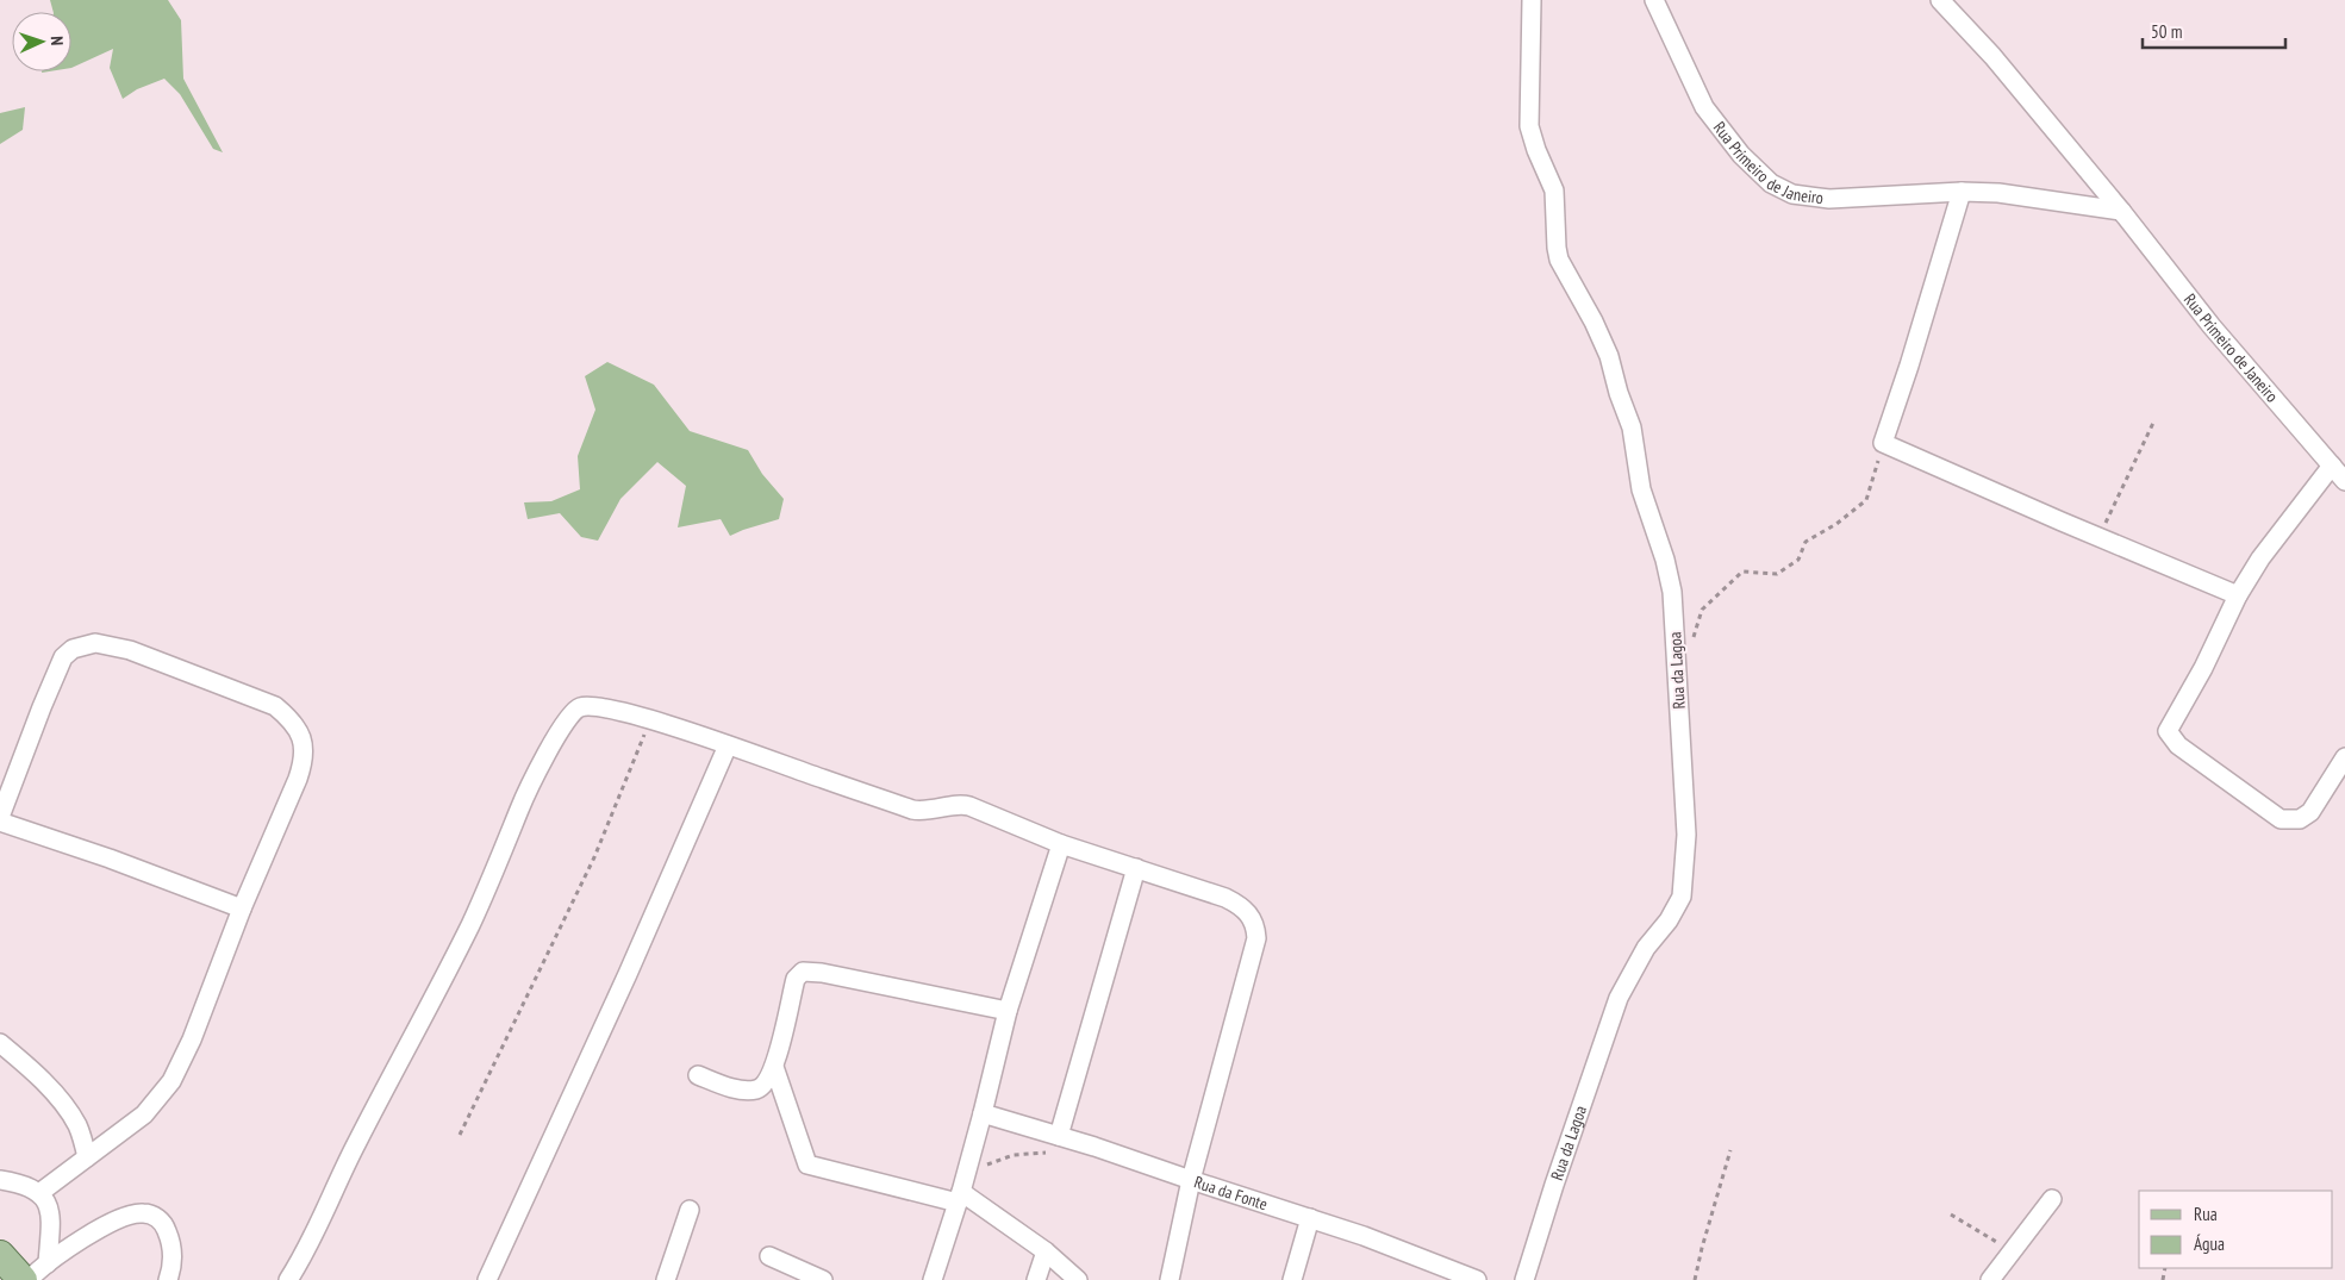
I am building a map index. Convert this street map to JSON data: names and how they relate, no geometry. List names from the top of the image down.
{
  "streets": {
    "street": ["Rua Primeiro de Janeiro", "Rua da Lagoa", "Rua da Fonte"]
  },
  "legend": ["Rua", "Água"],
  "scale_bar": "50 m",
  "north": "right"
}
